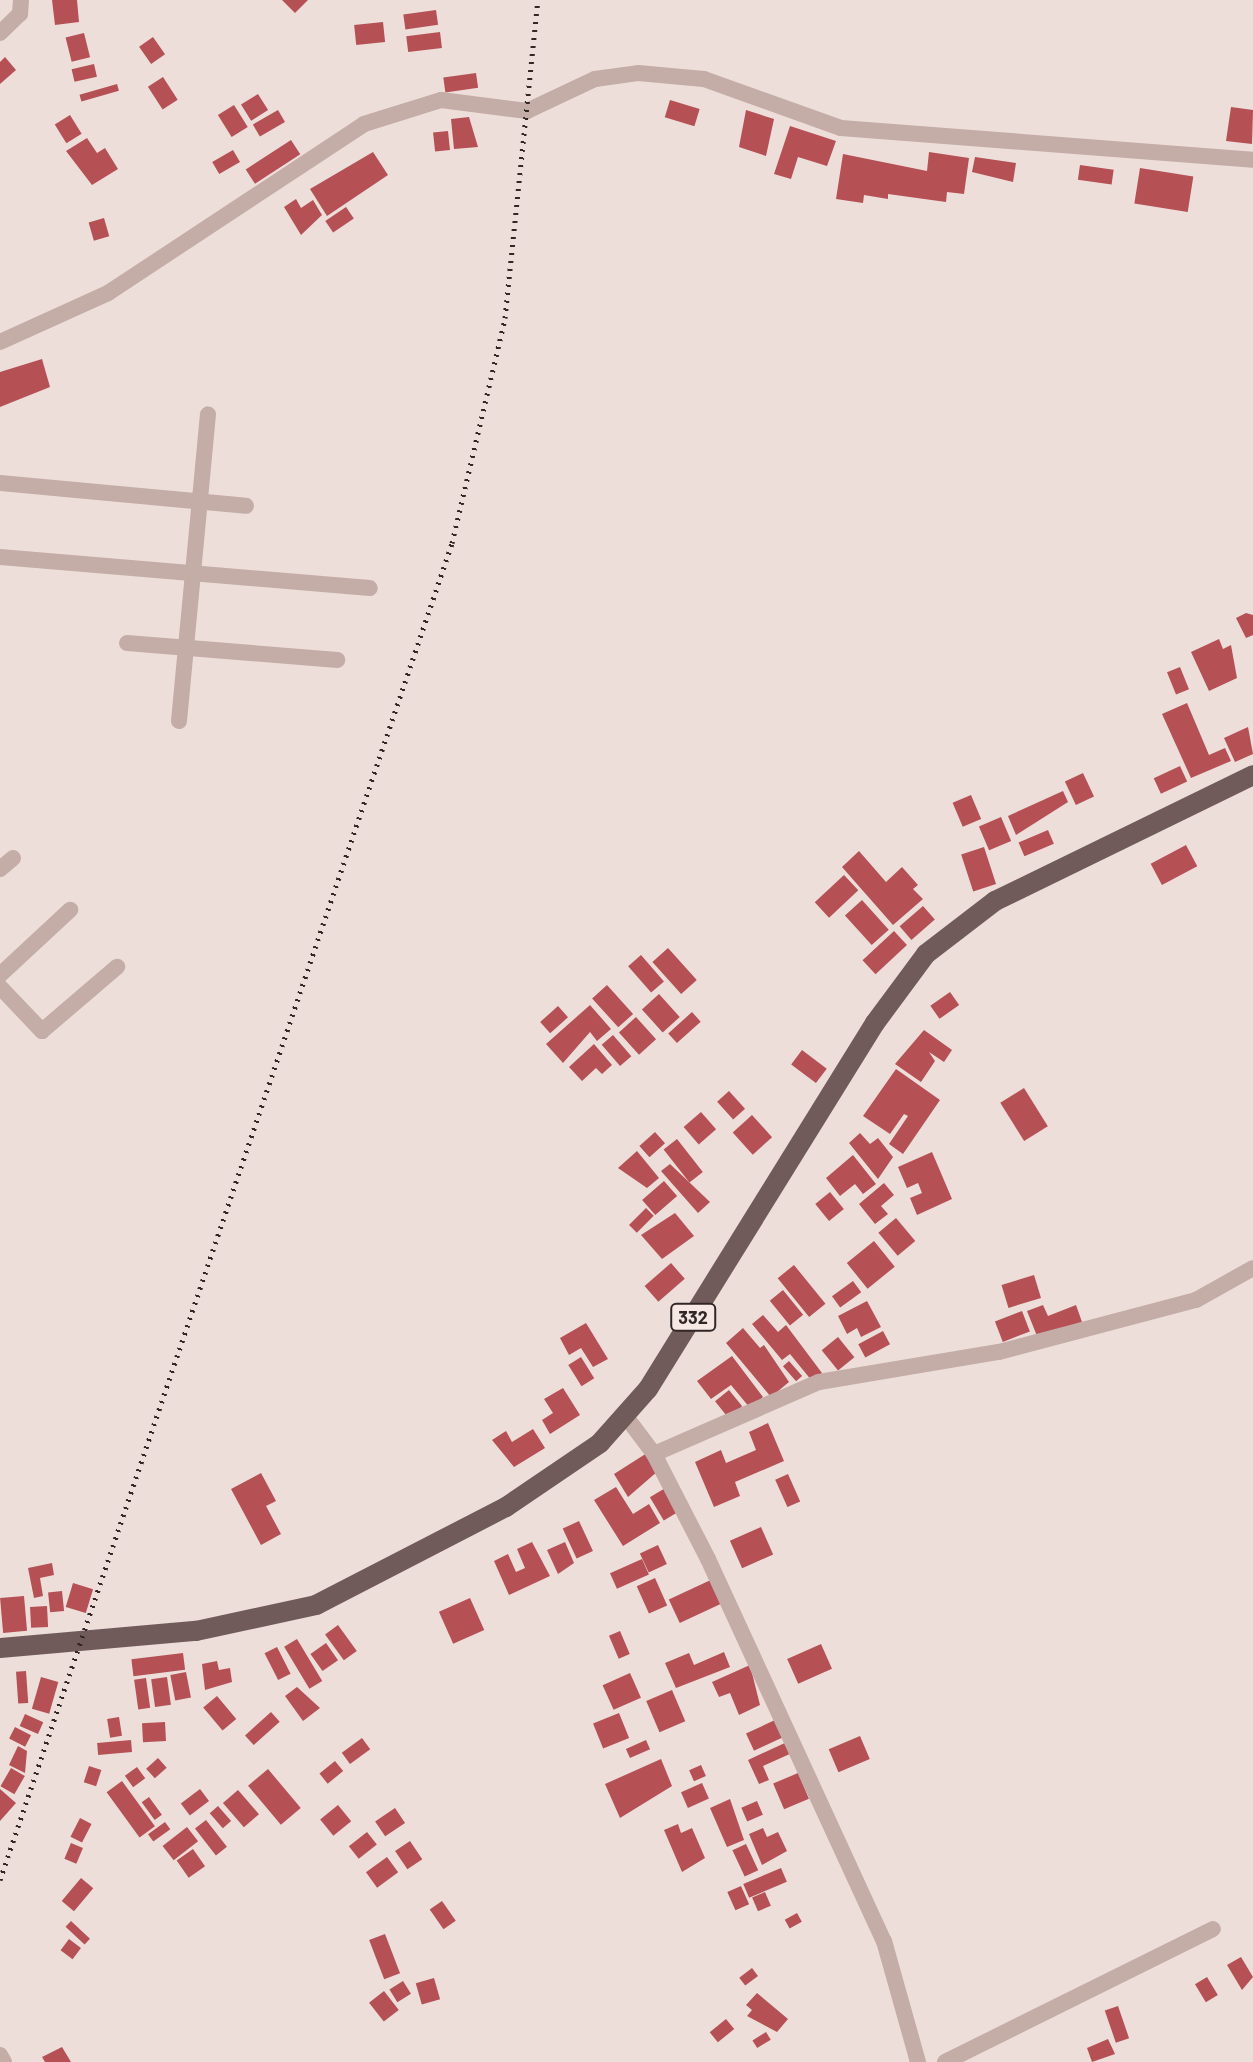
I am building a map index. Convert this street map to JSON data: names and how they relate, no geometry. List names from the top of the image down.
{
  "streets": {
    "main road": ["332"]
  }
}
